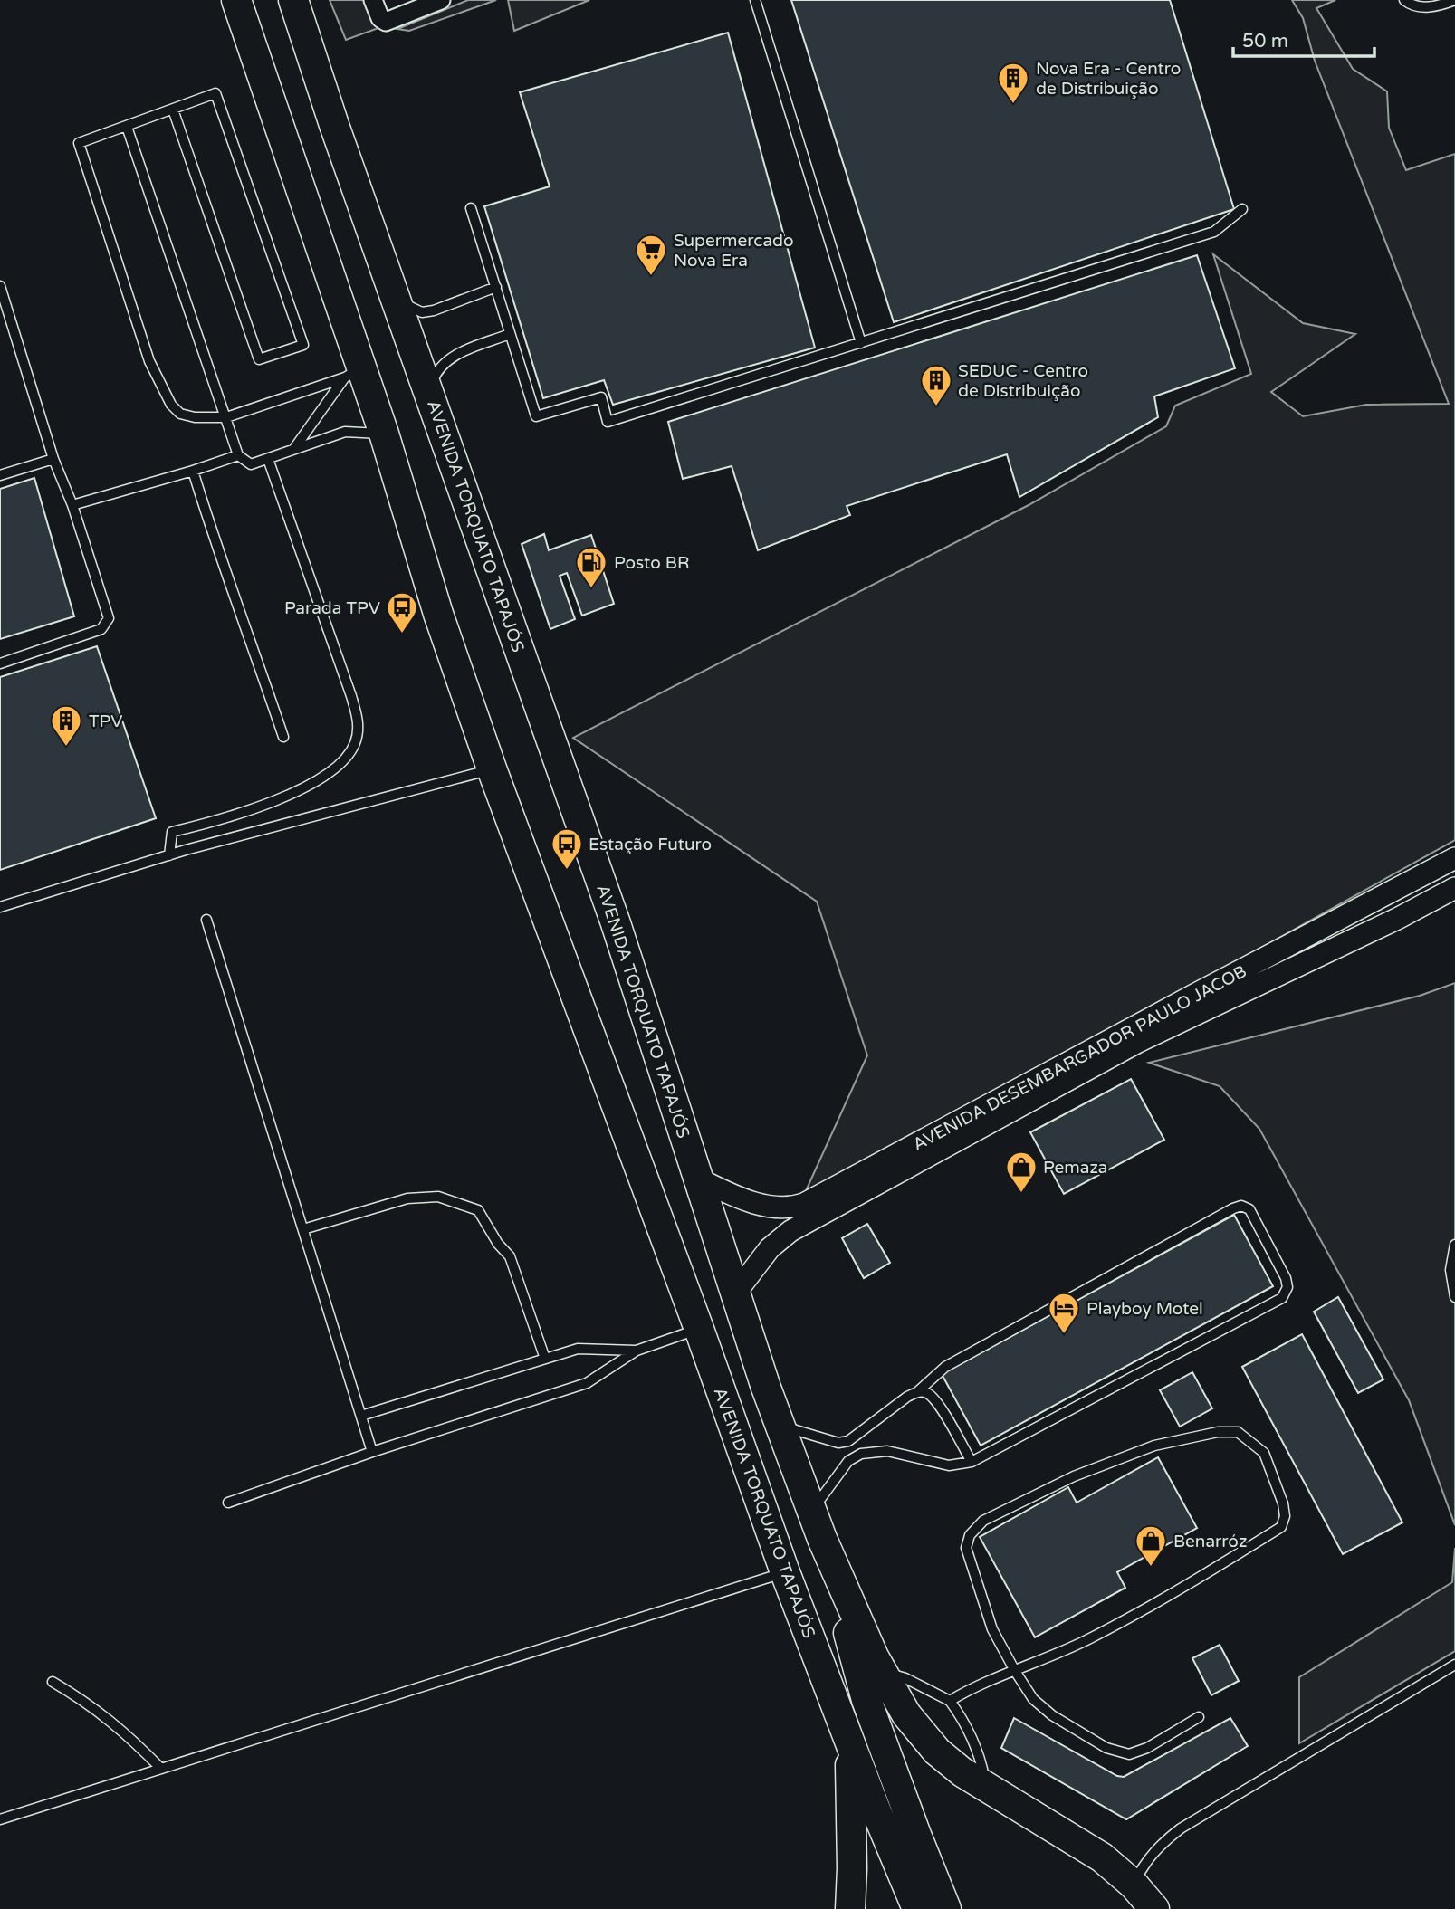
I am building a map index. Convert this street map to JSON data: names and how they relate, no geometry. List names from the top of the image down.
{
  "streets": {
    "highway": ["AVENIDA TORQUATO TAPAJÓS"],
    "street": ["AVENIDA DESEMBARGADOR PAULO JACOB"]
  },
  "crossings": [
    ["AVENIDA TORQUATO TAPAJÓS", "AVENIDA DESEMBARGADOR PAULO JACOB"]
  ],
  "places": {
    "building": ["Nova Era - Centro de Distribuição", "SEDUC - Centro de Distribuição", "TPV"],
    "supermarket": ["Supermercado Nova Era"],
    "fuel station": ["Posto BR"],
    "bus stop": ["Parada TPV", "Estação Futuro"],
    "shop": ["Pemaza", "Benarróz"],
    "hotel": ["Playboy Motel"]
  },
  "scale_bar": "50 m"
}
